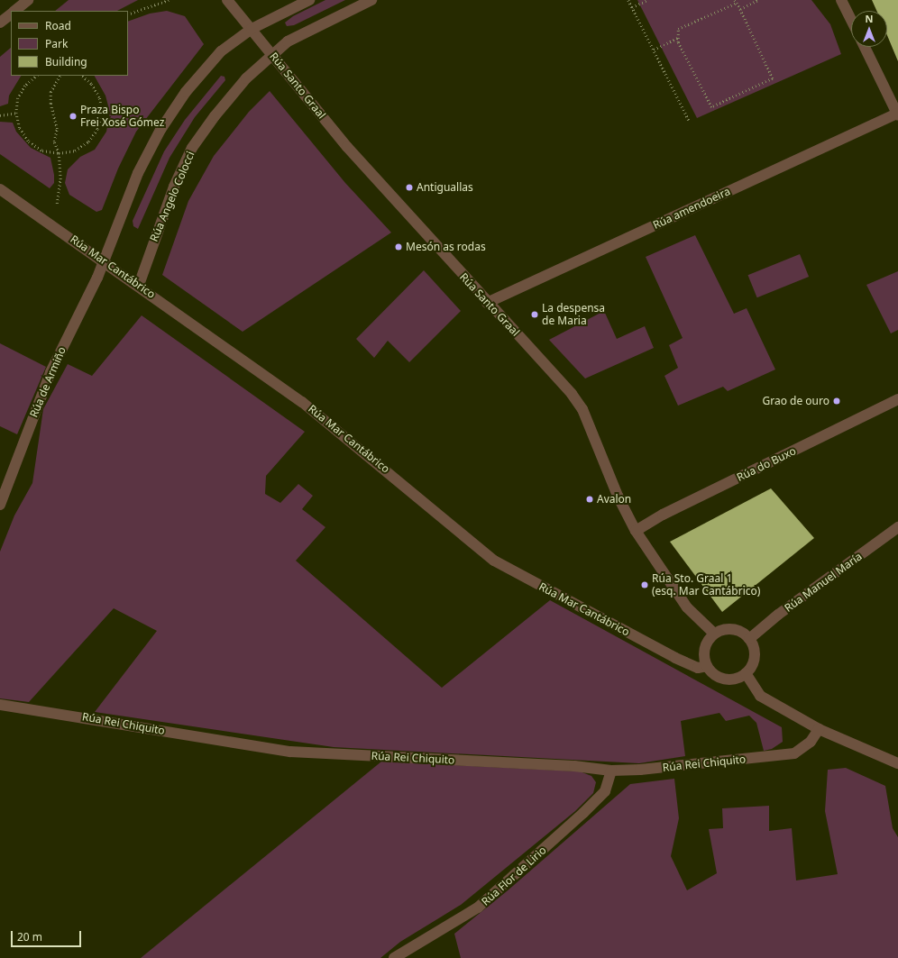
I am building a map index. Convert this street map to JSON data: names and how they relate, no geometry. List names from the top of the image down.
{
  "streets": {
    "street": [
      "Rúa Santo Graal",
      "Rúa Angelo Colocci",
      "Rúa amendoeira",
      "Rúa Mar Cantábrico",
      "Rúa de Armiño",
      "Rúa do Buxo",
      "Rúa Manuel María",
      "Rúa Rei Chiquito",
      "Rúa Flor de Lirio"
    ]
  },
  "crossings": [
    ["Rúa Santo Graal", "Rúa Angelo Colocci"],
    ["Rúa Santo Graal", "Rúa amendoeira"],
    ["Rúa Santo Graal", "Rúa Mar Cantábrico"],
    ["Rúa Santo Graal", "Rúa do Buxo"],
    ["Rúa Santo Graal", "Rúa Manuel María"],
    ["Rúa Angelo Colocci", "Rúa Mar Cantábrico"],
    ["Rúa Mar Cantábrico", "Rúa de Armiño"],
    ["Rúa Mar Cantábrico", "Rúa Manuel María"],
    ["Rúa Rei Chiquito", "Rúa Flor de Lirio"]
  ],
  "places": [
    "Praza Bispo Frei Xosé Gómez",
    "Antiguallas",
    "Mesón as rodas",
    "La despensa de Maria",
    "Grao de ouro",
    "Avalon",
    "Rúa Sto. Graal 1 (esq. Mar Cantábrico)"
  ],
  "legend": ["Road", "Park", "Building"],
  "scale_bar": "20 m",
  "north": "top"
}
